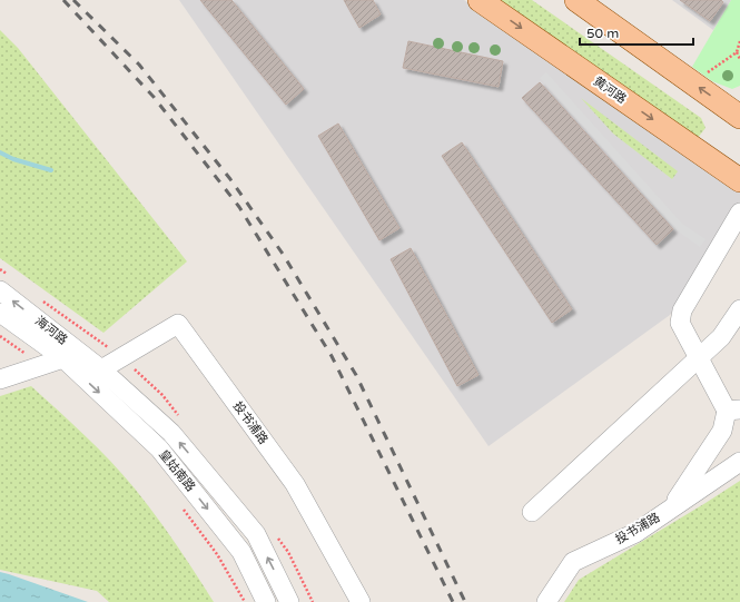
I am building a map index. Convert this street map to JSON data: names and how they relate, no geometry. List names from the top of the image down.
{
  "streets": {
    "main road": ["黄河路"],
    "street": ["海河路", "投书浦路", "皇姑南路"]
  },
  "crossings": [
    ["海河路", "投书浦路"],
    ["海河路", "皇姑南路"],
    ["投书浦路", "皇姑南路"]
  ],
  "scale_bar": "50 m"
}
